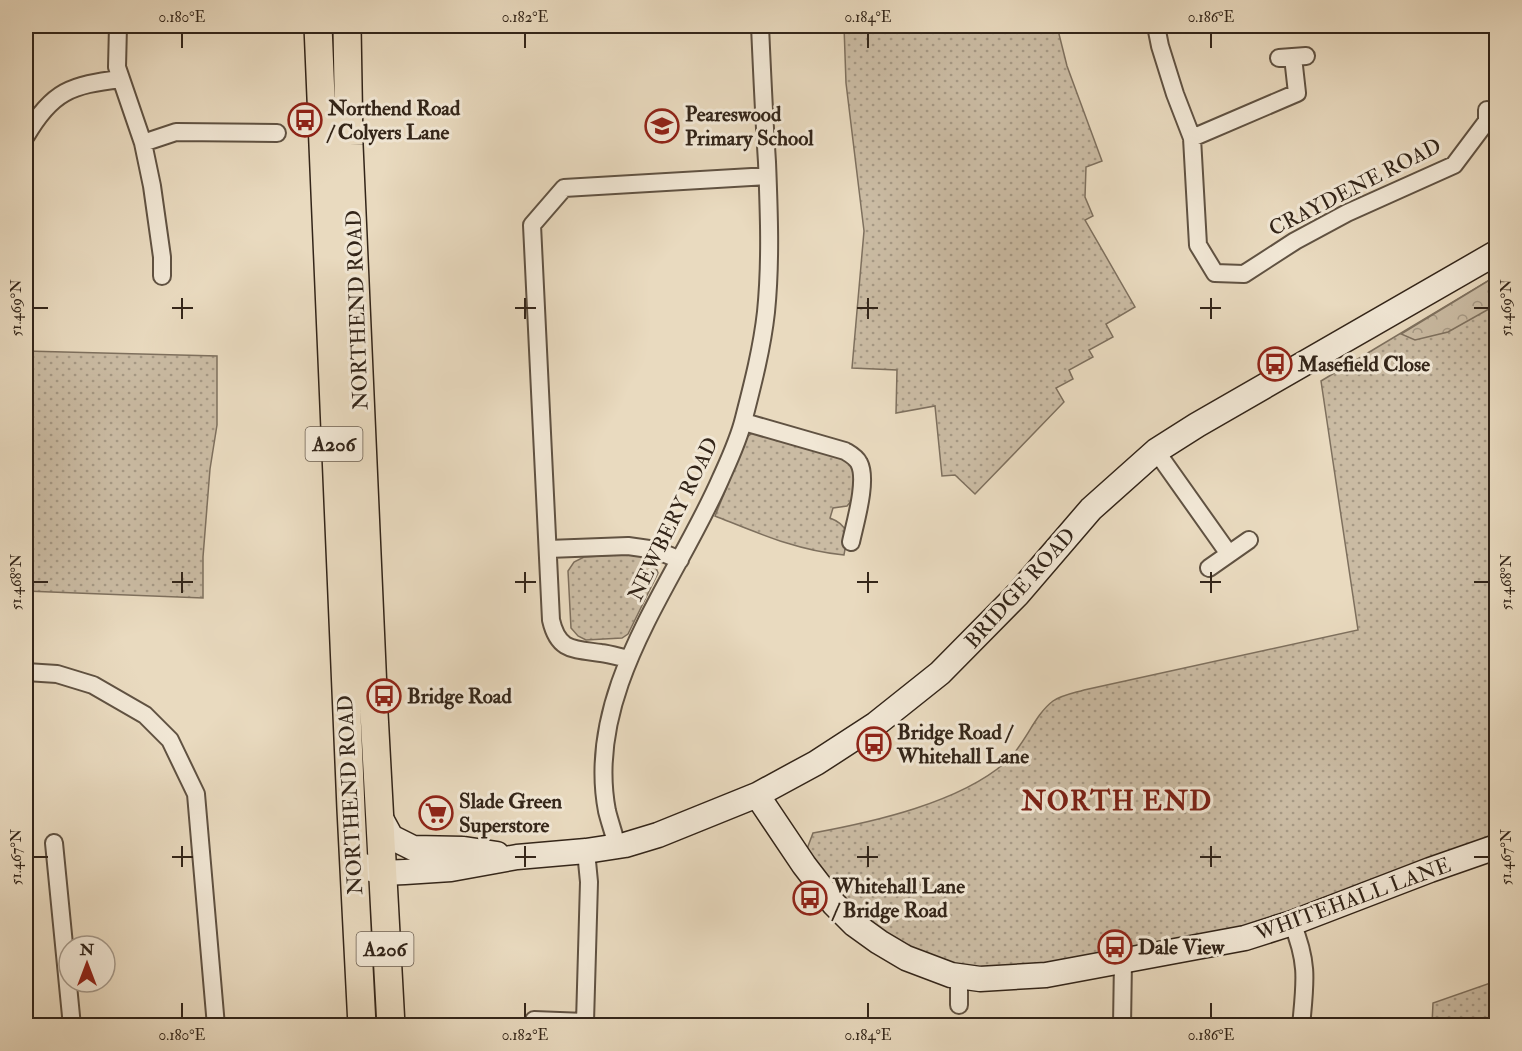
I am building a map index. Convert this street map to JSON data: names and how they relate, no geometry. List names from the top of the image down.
{
  "streets": {
    "main road": ["NORTHEND ROAD", "A206"],
    "street": [
      "CRAYDENE ROAD",
      "NEWBERY ROAD",
      "BRIDGE ROAD",
      "WHITEHALL LANE"
    ]
  },
  "crossings": [
    ["NORTHEND ROAD", "BRIDGE ROAD"],
    ["NEWBERY ROAD", "BRIDGE ROAD"],
    ["BRIDGE ROAD", "WHITEHALL LANE"]
  ],
  "districts": ["NORTH END"],
  "places": {
    "bus stop": [
      "Northend Road / Colyers Lane",
      "Masefield Close",
      "Bridge Road",
      "Bridge Road / Whitehall Lane",
      "Whitehall Lane / Bridge Road",
      "Dale View"
    ],
    "school or university": ["Peareswood Primary School"],
    "supermarket": ["Slade Green Superstore"]
  },
  "north": "top",
  "coordinates": [
    "0.180°E",
    "0.182°E",
    "0.184°E",
    "0.186°E",
    "51.469°N",
    "51.468°N",
    "51.467°N"
  ]
}
